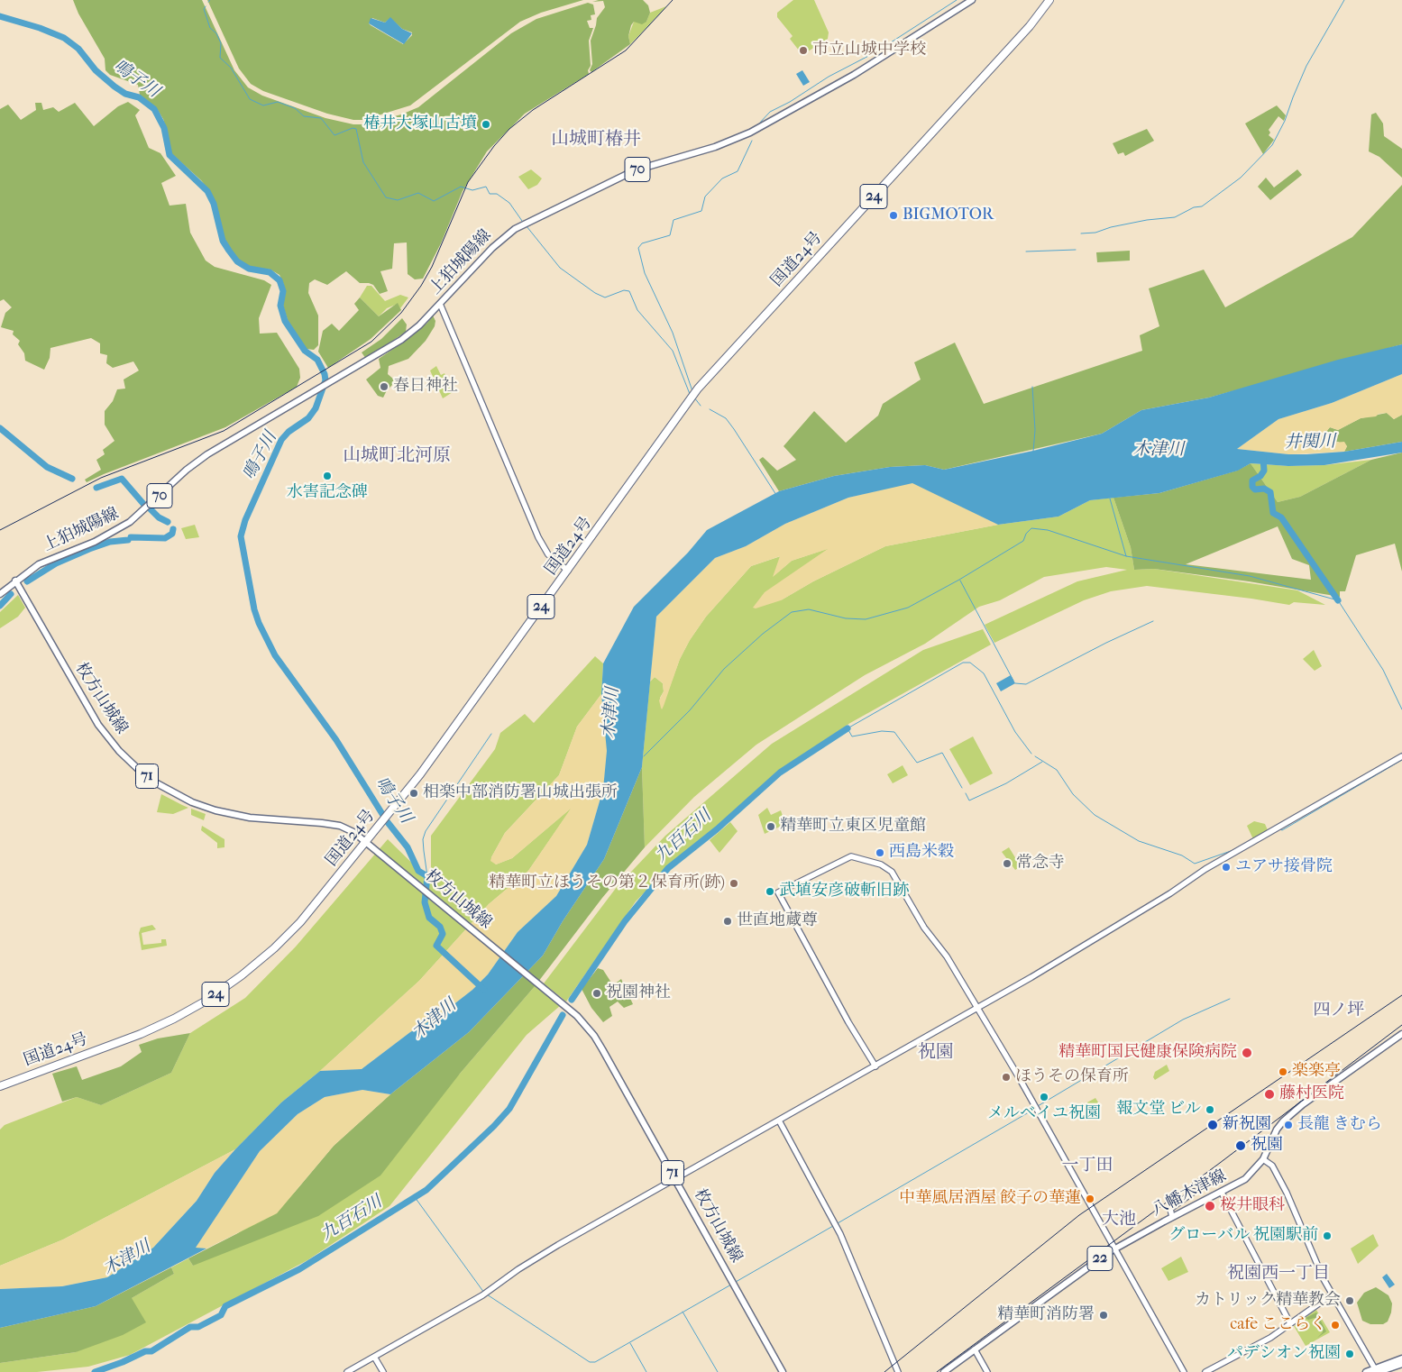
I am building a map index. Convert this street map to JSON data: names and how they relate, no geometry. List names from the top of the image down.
{
  "streets": {
    "highway": ["24", "国道24号"],
    "main road": [
      "70",
      "上狛城陽線",
      "枚方山城線",
      "71",
      "八幡木津線",
      "22"
    ]
  },
  "crossings": [
    ["国道24号", "枚方山城線"],
    ["上狛城陽線", "枚方山城線"]
  ],
  "districts": [
    "山城町椿井",
    "山城町北河原",
    "四ノ坪",
    "祝園",
    "一丁田",
    "大池",
    "祝園西一丁目"
  ],
  "water": [
    "鳴子川",
    "井関川",
    "木津川",
    "九百石川"
  ],
  "places": [
    "市立山城中学校",
    "椿井大塚山古墳",
    "BIGMOTOR",
    "春日神社",
    "水害記念碑",
    "相楽中部消防署山城出張所",
    "精華町立東区児童館",
    "西島米穀",
    "常念寺",
    "ユアサ接骨院",
    "精華町立ほうその第２保育所(跡)",
    "武埴安彦破斬旧跡",
    "世直地蔵尊",
    "祝園神社",
    "精華町国民健康保険病院",
    "楽楽亭",
    "ほうその保育所",
    "藤村医院",
    "メルベイユ祝園",
    "報文堂 ビル",
    "新祝園",
    "長龍 きむら",
    "祝園",
    "中華風居酒屋 餃子の華蓮",
    "桜井眼科",
    "グローバル 祝園駅前",
    "カトリック精華教会",
    "精華町消防署",
    "cafe ここらく",
    "パデシオン祝園"
  ]
}
